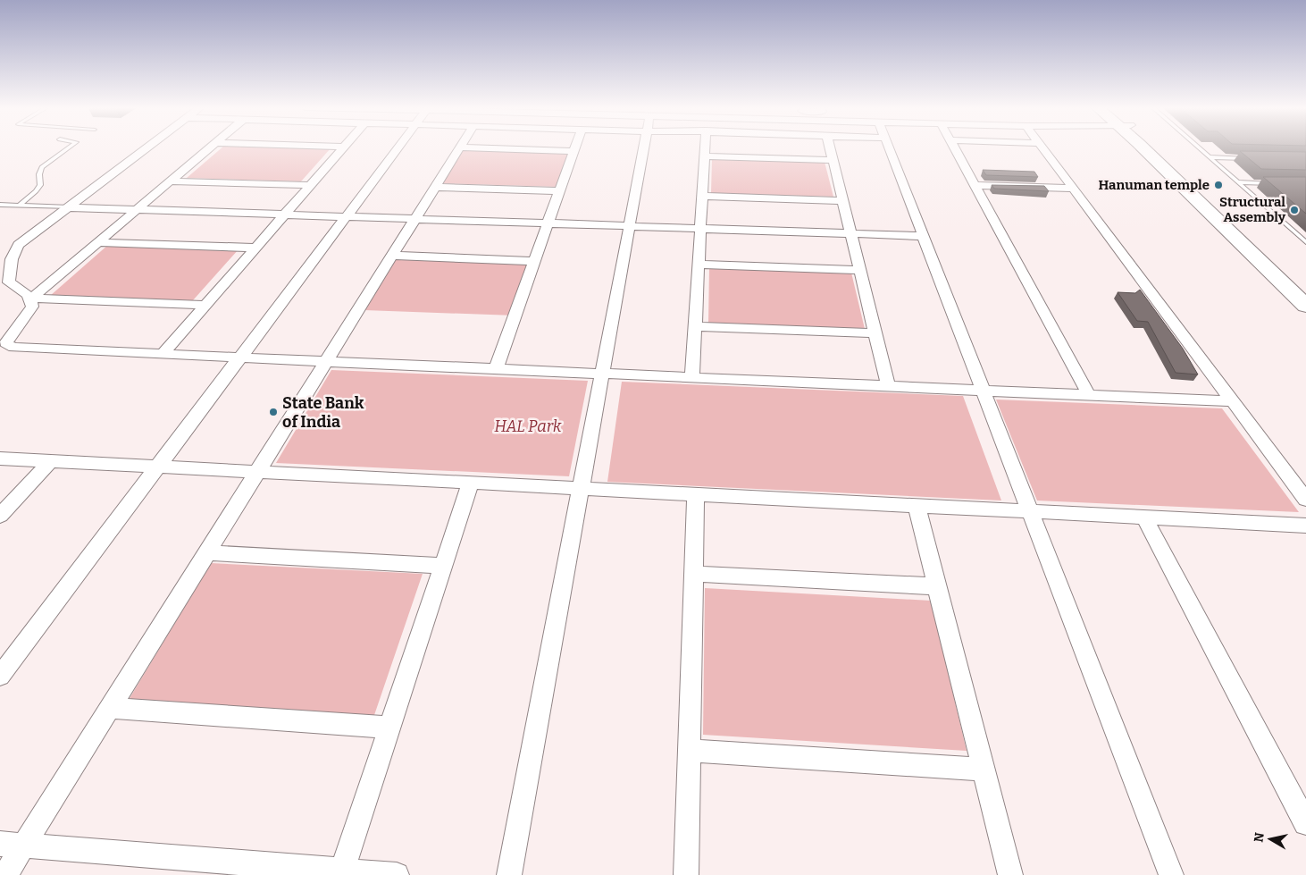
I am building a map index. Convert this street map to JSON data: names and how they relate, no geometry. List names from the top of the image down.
{
  "parks": ["HAL Park"],
  "places": ["Hanuman temple", "Structural Assembly", "State Bank of India"],
  "north": "left"
}
